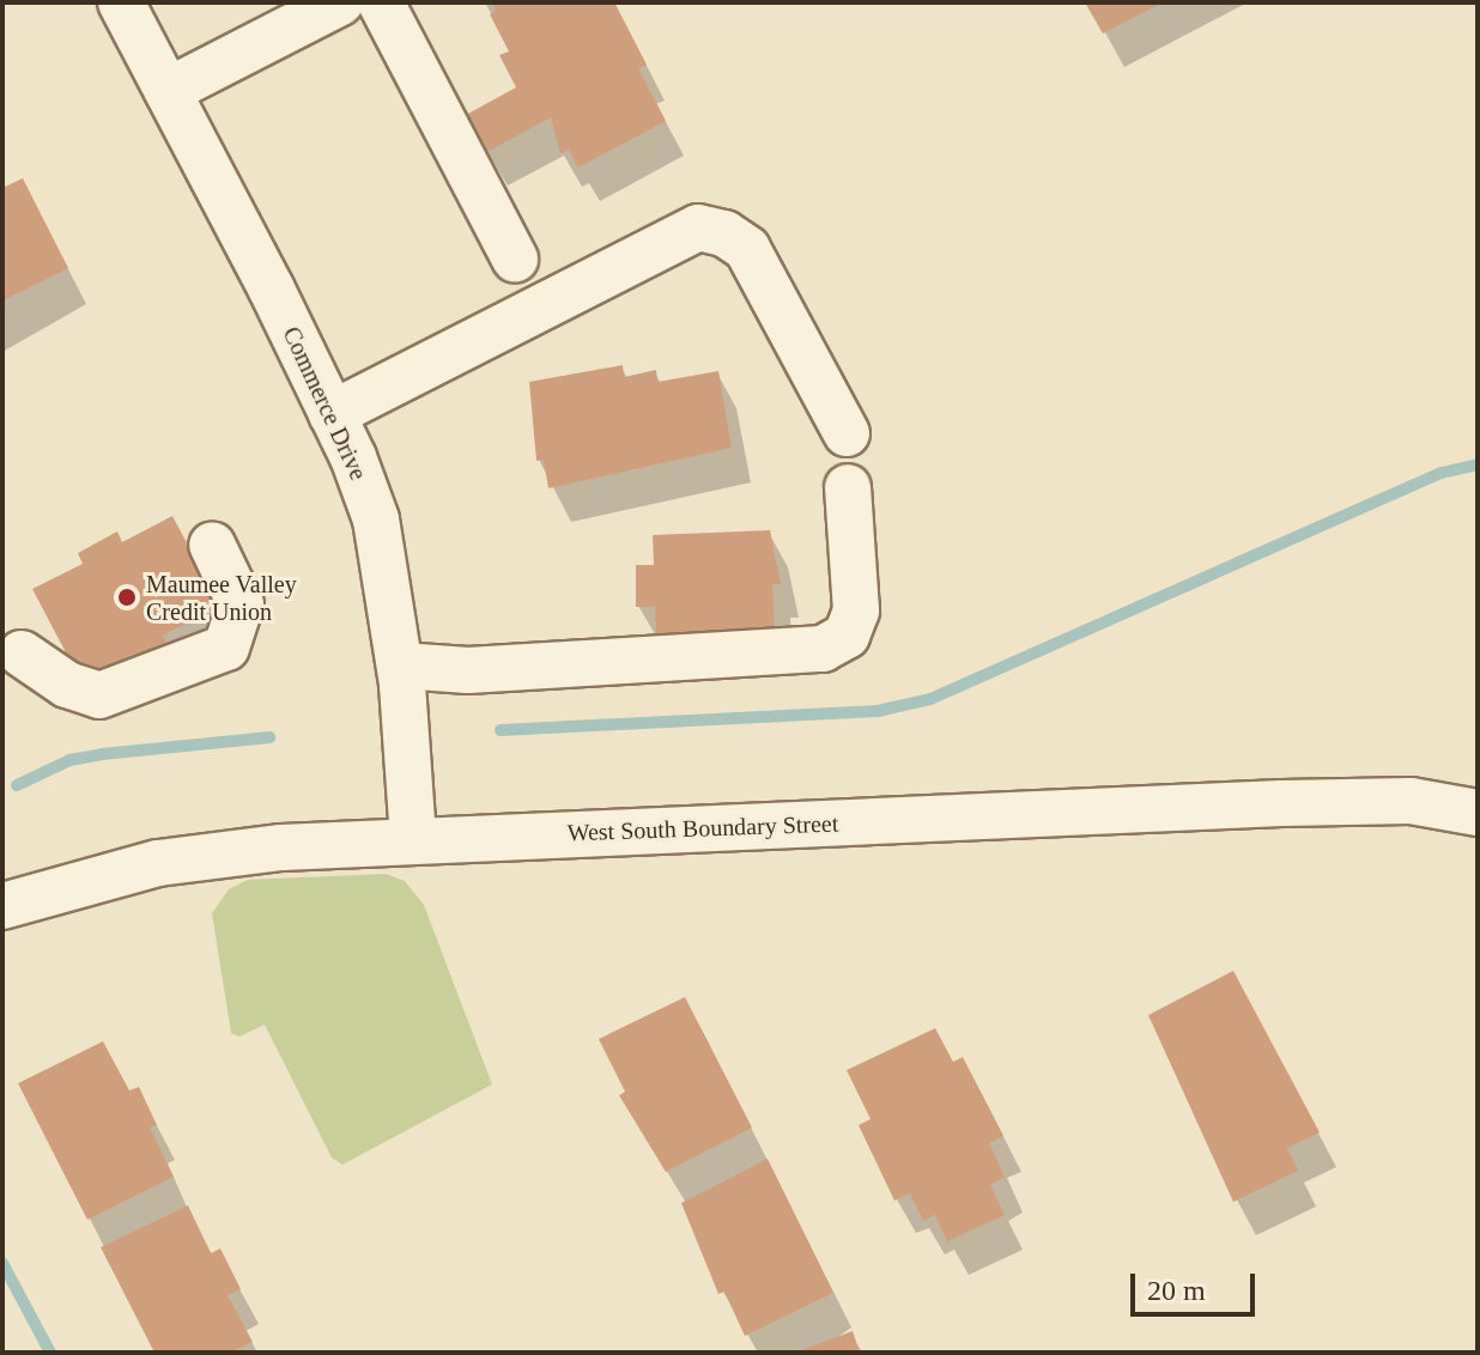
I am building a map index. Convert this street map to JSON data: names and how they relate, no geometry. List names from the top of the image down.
{
  "streets": {
    "street": ["Commerce Drive", "West South Boundary Street"]
  },
  "crossings": [
    ["Commerce Drive", "West South Boundary Street"]
  ],
  "places": ["Maumee Valley Credit Union"],
  "scale_bar": "20 m"
}
